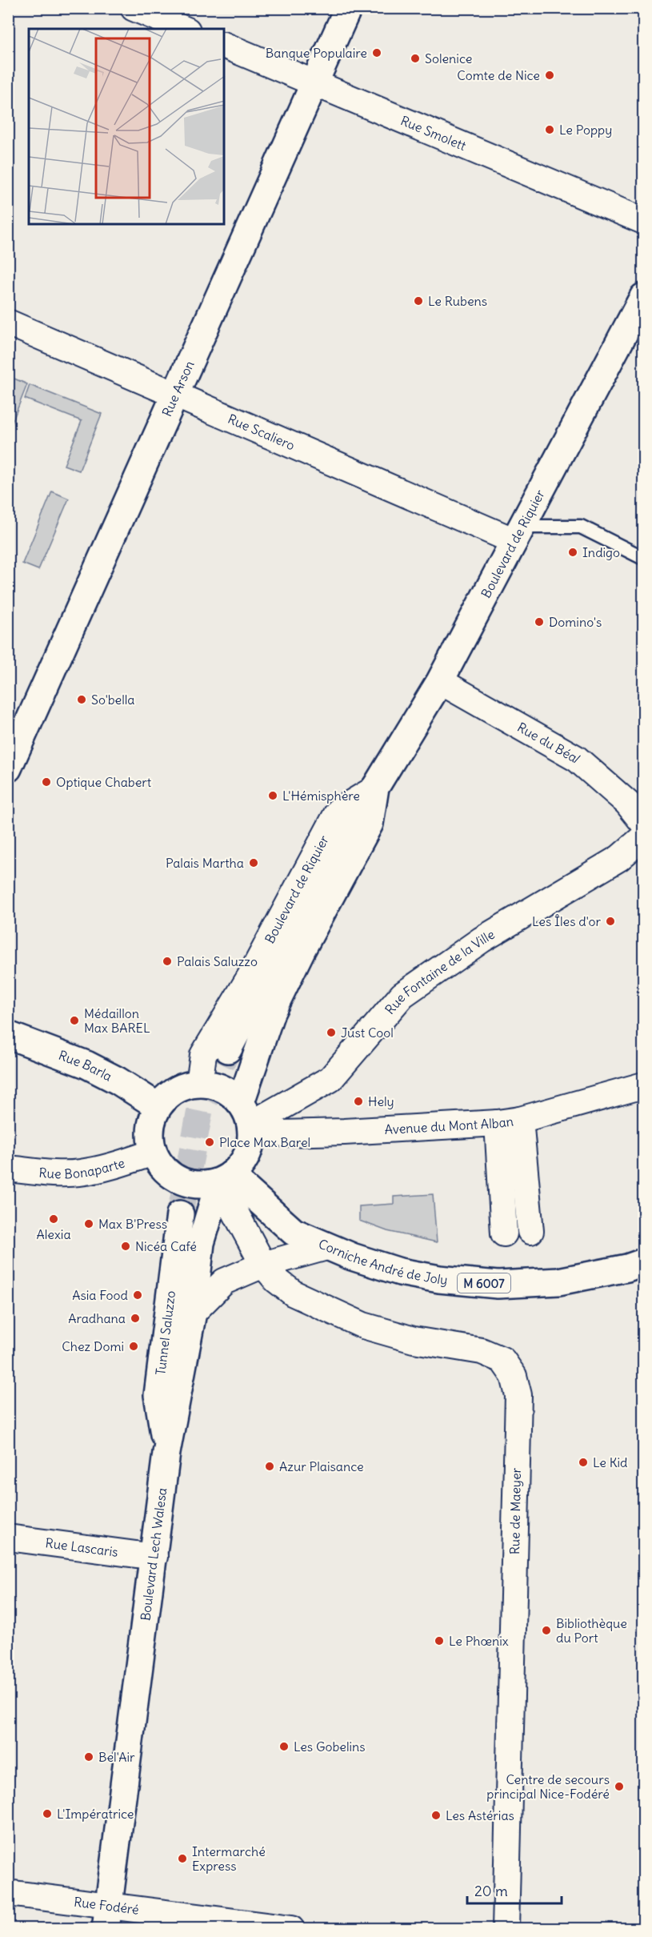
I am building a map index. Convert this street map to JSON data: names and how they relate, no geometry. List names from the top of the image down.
{
  "streets": {
    "main road": [
      "Rue Arson",
      "Boulevard de Riquier",
      "Rue Barla",
      "Corniche André de Joly",
      "M 6007",
      "Tunnel Saluzzo",
      "Boulevard Lech Walesa"
    ],
    "street": [
      "Rue Smolett",
      "Rue Scaliero",
      "Rue du Béal",
      "Rue Fontaine de la Ville",
      "Avenue du Mont Alban",
      "Rue Bonaparte",
      "Rue de Maeyer",
      "Rue Lascaris",
      "Rue Fodéré"
    ]
  },
  "crossings": [
    ["Rue Smolett", "Rue Arson"],
    ["Rue Arson", "Rue Scaliero"],
    ["Rue Scaliero", "Boulevard de Riquier"],
    ["Boulevard de Riquier", "Rue du Béal"],
    ["Boulevard de Riquier", "Rue Fontaine de la Ville"],
    ["Boulevard de Riquier", "Rue Barla"],
    ["Boulevard de Riquier", "Avenue du Mont Alban"],
    ["Boulevard de Riquier", "Rue Bonaparte"],
    ["Boulevard de Riquier", "Corniche André de Joly"],
    ["Boulevard de Riquier", "Rue de Maeyer"],
    ["Boulevard de Riquier", "Boulevard Lech Walesa"],
    ["Rue Fontaine de la Ville", "Rue Barla"],
    ["Rue Fontaine de la Ville", "Avenue du Mont Alban"],
    ["Rue Fontaine de la Ville", "Rue Bonaparte"],
    ["Rue Fontaine de la Ville", "Corniche André de Joly"],
    ["Rue Fontaine de la Ville", "Rue de Maeyer"],
    ["Rue Fontaine de la Ville", "Boulevard Lech Walesa"],
    ["Rue Barla", "Avenue du Mont Alban"],
    ["Rue Barla", "Rue Bonaparte"],
    ["Rue Barla", "Corniche André de Joly"],
    ["Rue Barla", "Rue de Maeyer"],
    ["Rue Barla", "Boulevard Lech Walesa"],
    ["Avenue du Mont Alban", "Rue Bonaparte"],
    ["Avenue du Mont Alban", "Corniche André de Joly"],
    ["Avenue du Mont Alban", "Rue de Maeyer"],
    ["Avenue du Mont Alban", "Boulevard Lech Walesa"],
    ["Rue Bonaparte", "Corniche André de Joly"],
    ["Rue Bonaparte", "Rue de Maeyer"],
    ["Rue Bonaparte", "Boulevard Lech Walesa"],
    ["Corniche André de Joly", "Rue de Maeyer"],
    ["Corniche André de Joly", "Boulevard Lech Walesa"],
    ["Tunnel Saluzzo", "Boulevard Lech Walesa"],
    ["Rue de Maeyer", "Boulevard Lech Walesa"],
    ["Rue Lascaris", "Boulevard Lech Walesa"],
    ["Boulevard Lech Walesa", "Rue Fodéré"]
  ],
  "places": [
    "Banque Populaire",
    "Solenice",
    "Comte de Nice",
    "Le Poppy",
    "Le Rubens",
    "Indigo",
    "Domino's",
    "So'bella",
    "Optique Chabert",
    "L'Hémisphère",
    "Palais Martha",
    "Les Îles d'or",
    "Palais Saluzzo",
    "Médaillon Max BAREL",
    "Just Cool",
    "Hely",
    "Place Max Barel",
    "Alexia",
    "Max B'Press",
    "Nicéa Café",
    "Asia Food",
    "Aradhana",
    "Chez Domi",
    "Le Kid",
    "Azur Plaisance",
    "Bibliothèque du Port",
    "Le Phœnix",
    "Les Gobelins",
    "Bel'Air",
    "Centre de secours principal Nice-Fodéré",
    "L'Impératrice",
    "Les Astérias",
    "Intermarché Express"
  ],
  "scale_bar": "20 m"
}
